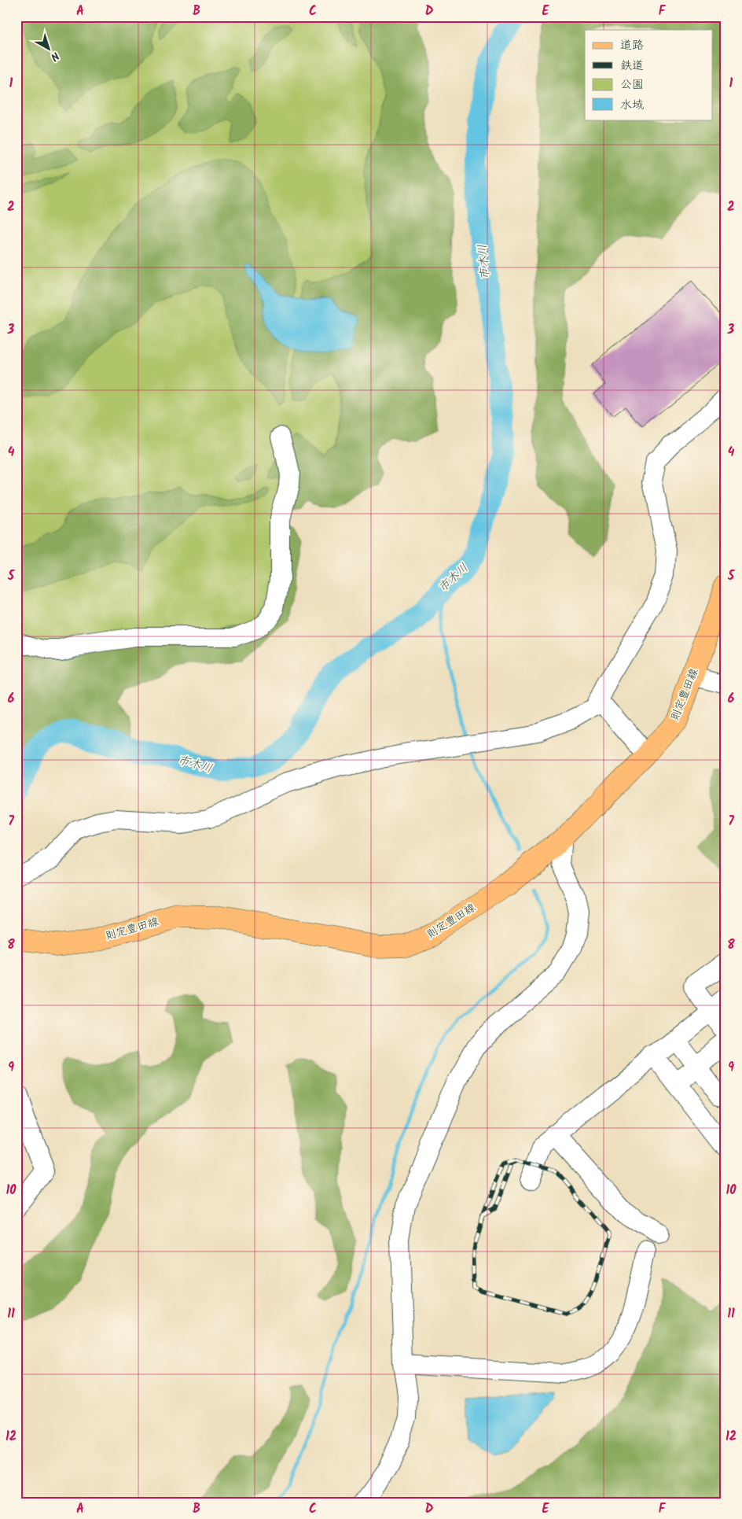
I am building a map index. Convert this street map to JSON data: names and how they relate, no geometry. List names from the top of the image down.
{
  "streets": {
    "main road": ["則定豊田線"]
  },
  "water": ["市木川"],
  "legend": [
    "道路",
    "鉄道",
    "公園",
    "水域"
  ],
  "north": "bottom right",
  "grid": {
    "columns": [
      "A",
      "B",
      "C",
      "D",
      "E",
      "F"
    ],
    "rows": [
      "1",
      "2",
      "3",
      "4",
      "5",
      "6",
      "7",
      "8",
      "9",
      "10",
      "11",
      "12"
    ]
  }
}
